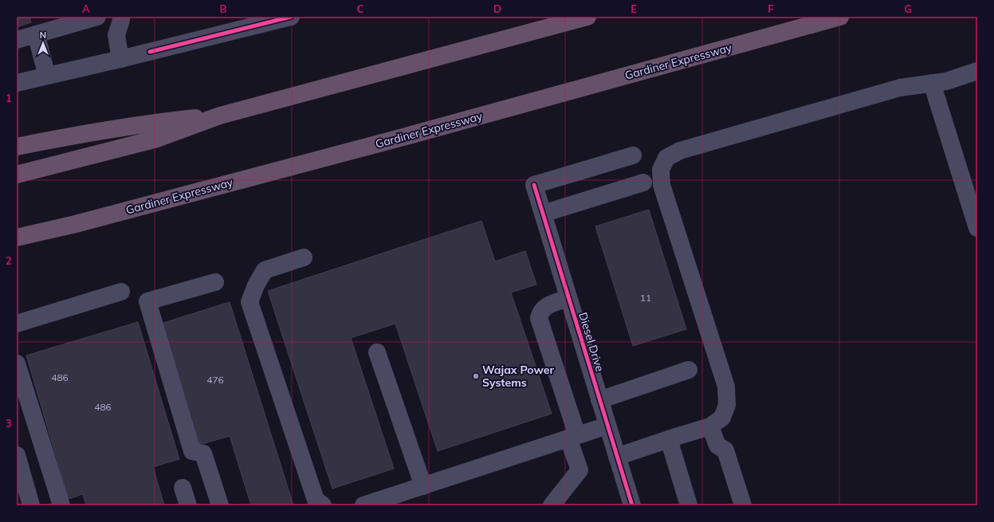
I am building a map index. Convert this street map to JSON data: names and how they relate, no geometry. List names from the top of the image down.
{
  "streets": {
    "highway": ["Gardiner Expressway"],
    "street": ["Diesel Drive"]
  },
  "places": ["Wajax Power Systems"],
  "house_numbers": [
    "11",
    "486",
    "476",
    "486"
  ],
  "north": "top",
  "grid": {
    "columns": [
      "A",
      "B",
      "C",
      "D",
      "E",
      "F",
      "G"
    ],
    "rows": ["1", "2", "3"]
  }
}
